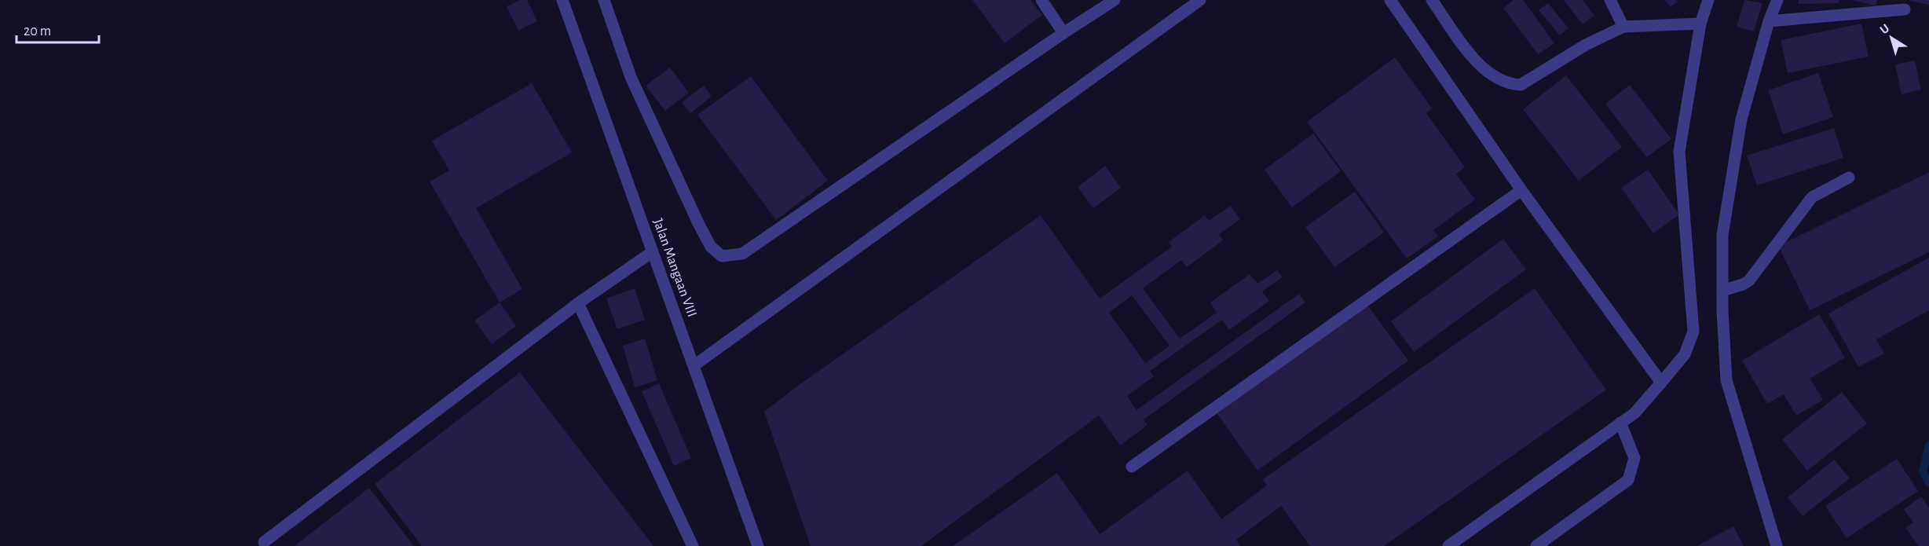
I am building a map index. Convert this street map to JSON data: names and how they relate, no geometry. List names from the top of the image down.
{
  "streets": {
    "street": ["Jalan Mangaan VIII"]
  },
  "scale_bar": "20 m",
  "north": "top left"
}
